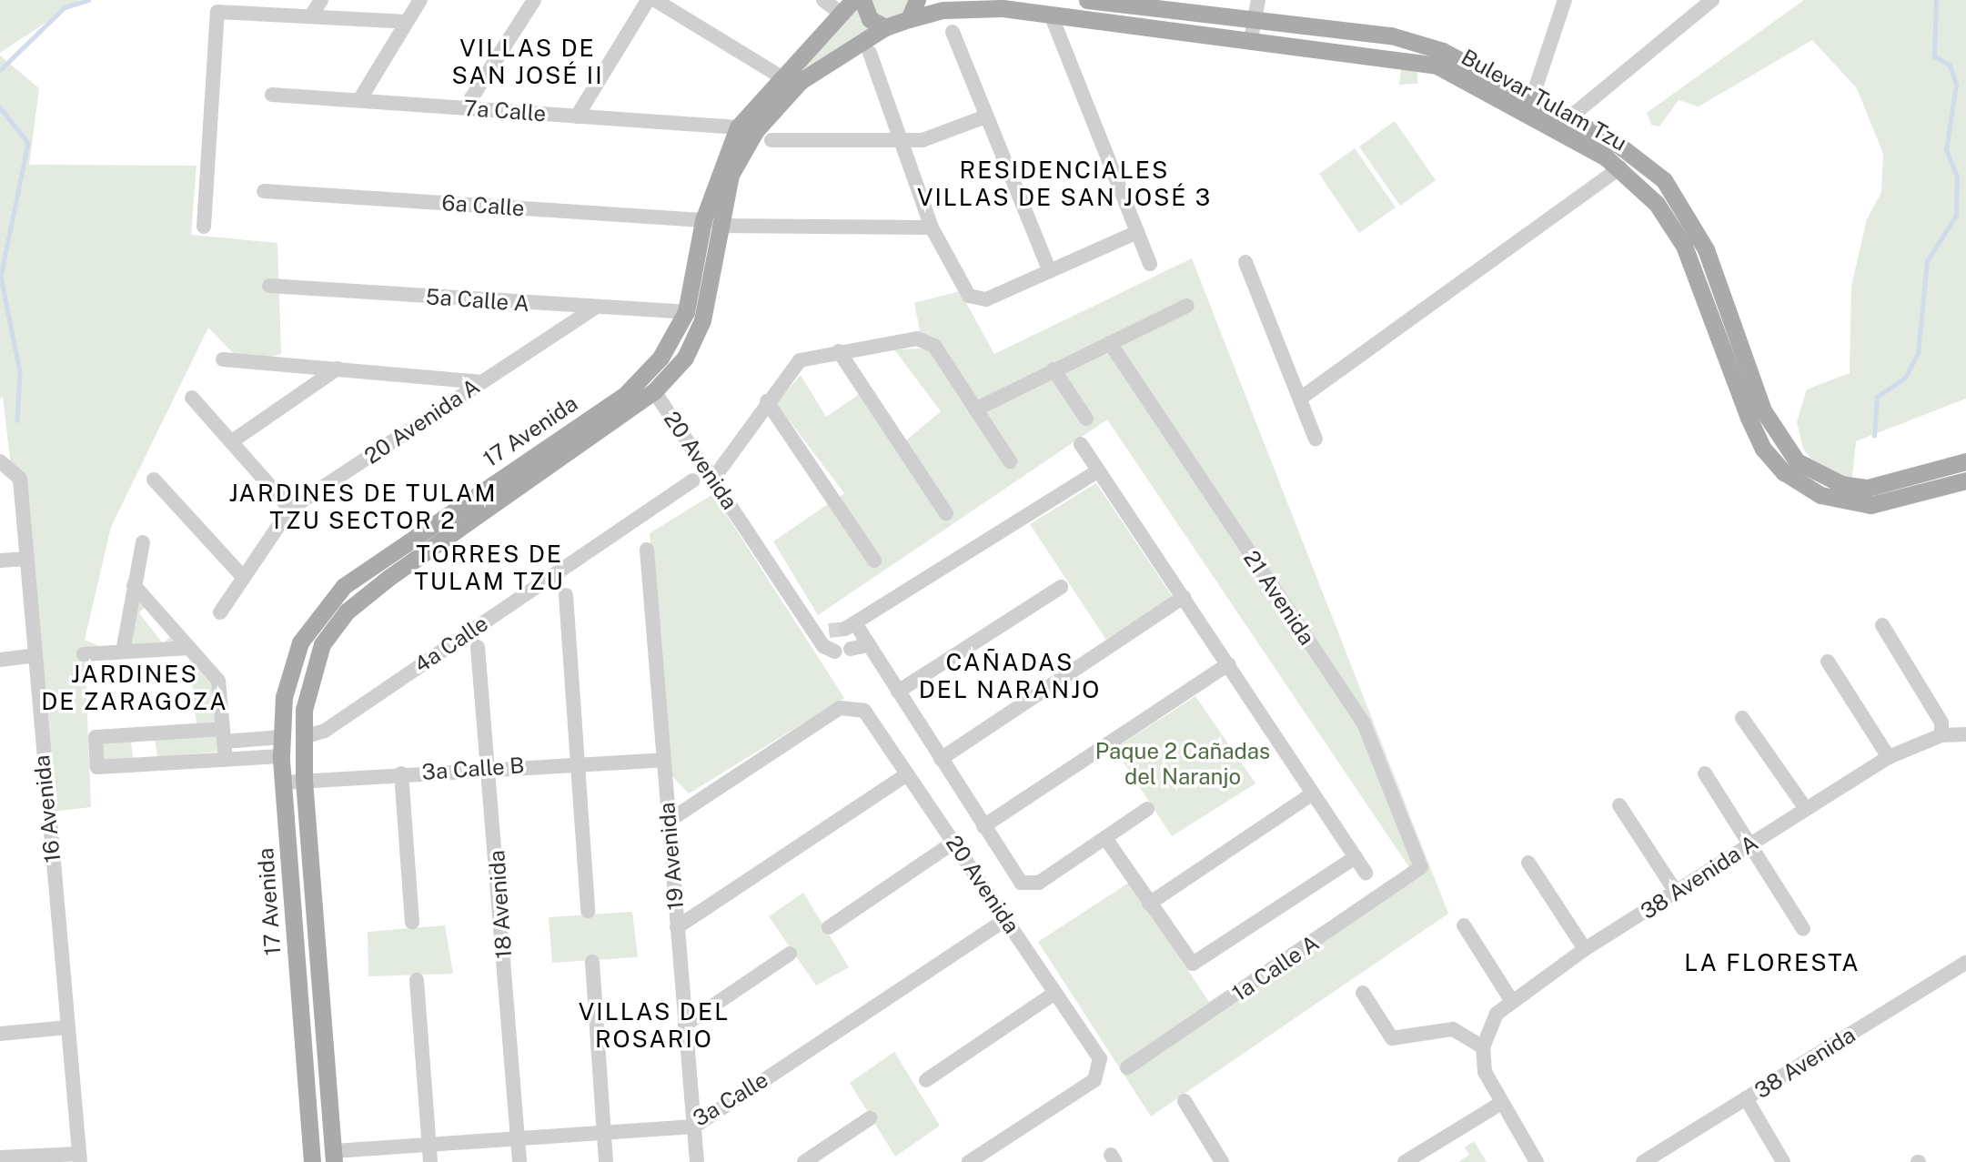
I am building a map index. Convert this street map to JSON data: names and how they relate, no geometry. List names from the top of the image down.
{
  "streets": {
    "main road": ["Bulevar Tulam Tzu", "17 Avenida"],
    "street": [
      "7a Calle",
      "6a Calle",
      "5a Calle A",
      "20 Avenida A",
      "20 Avenida",
      "21 Avenida",
      "4a Calle",
      "3a Calle B",
      "16 Avenida",
      "19 Avenida",
      "38 Avenida A",
      "18 Avenida",
      "1a Calle A",
      "38 Avenida",
      "3a Calle"
    ]
  },
  "crossings": [
    ["Bulevar Tulam Tzu", "17 Avenida"],
    ["7a Calle", "17 Avenida"],
    ["6a Calle", "17 Avenida"],
    ["5a Calle A", "20 Avenida A"],
    ["5a Calle A", "17 Avenida"],
    ["17 Avenida", "20 Avenida"],
    ["17 Avenida", "4a Calle"],
    ["17 Avenida", "3a Calle B"],
    ["17 Avenida", "3a Calle"],
    ["20 Avenida", "19 Avenida"],
    ["20 Avenida", "3a Calle"],
    ["21 Avenida", "1a Calle A"],
    ["3a Calle B", "19 Avenida"],
    ["3a Calle B", "18 Avenida"],
    ["19 Avenida", "3a Calle"],
    ["18 Avenida", "3a Calle"]
  ],
  "districts": [
    "VILLAS DE SAN JOSÉ II",
    "RESIDENCIALES VILLAS DE SAN JOSÉ 3",
    "JARDINES DE TULAM TZU SECTOR 2",
    "TORRES DE TULAM TZU",
    "CAÑADAS DEL NARANJO",
    "JARDINES DE ZARAGOZA",
    "LA FLORESTA",
    "VILLAS DEL ROSARIO"
  ],
  "parks": ["Paque 2 Cañadas del Naranjo"]
}
